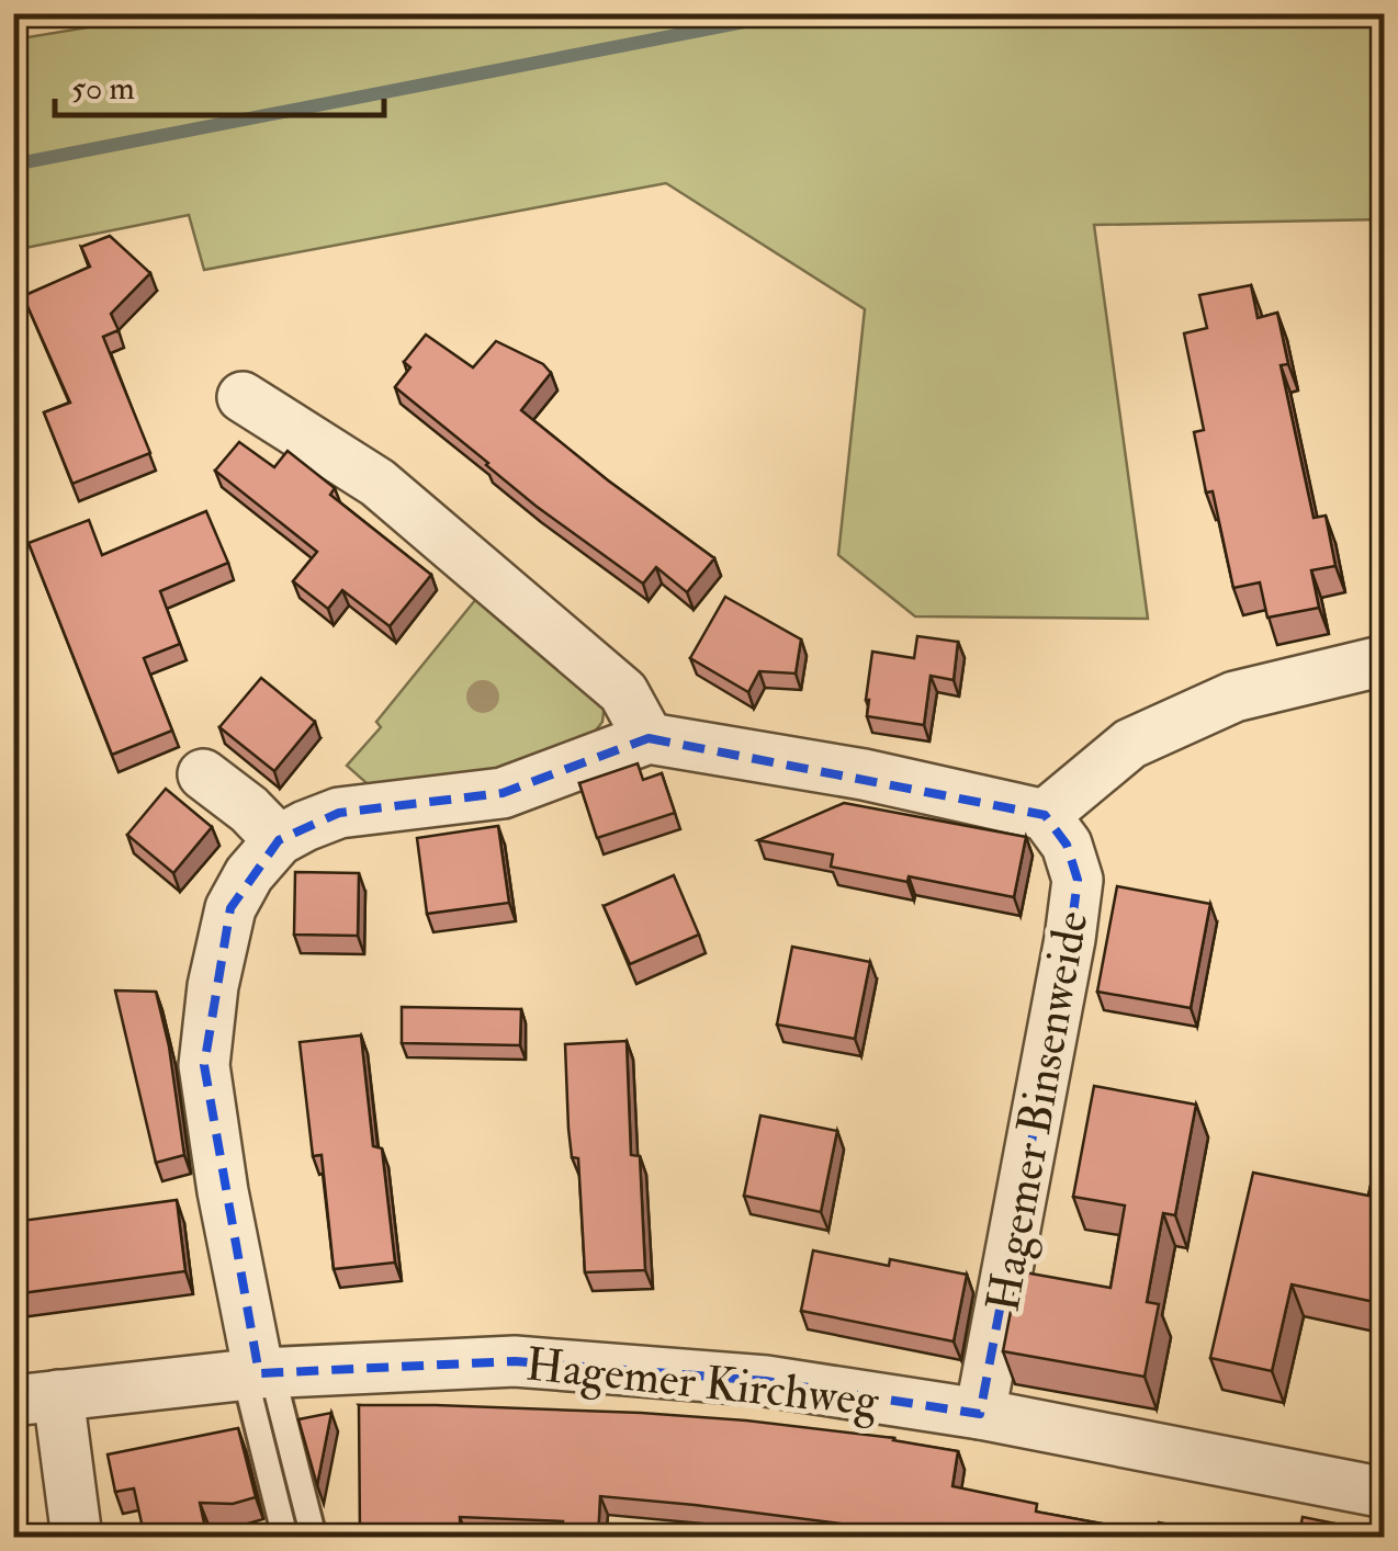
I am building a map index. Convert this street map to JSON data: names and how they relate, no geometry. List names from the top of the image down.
{
  "streets": {
    "street": ["Hagemer Binsenweide", "Hagemer Kirchweg"]
  },
  "crossings": [
    ["Hagemer Binsenweide", "Hagemer Kirchweg"]
  ],
  "scale_bar": "50 m"
}
